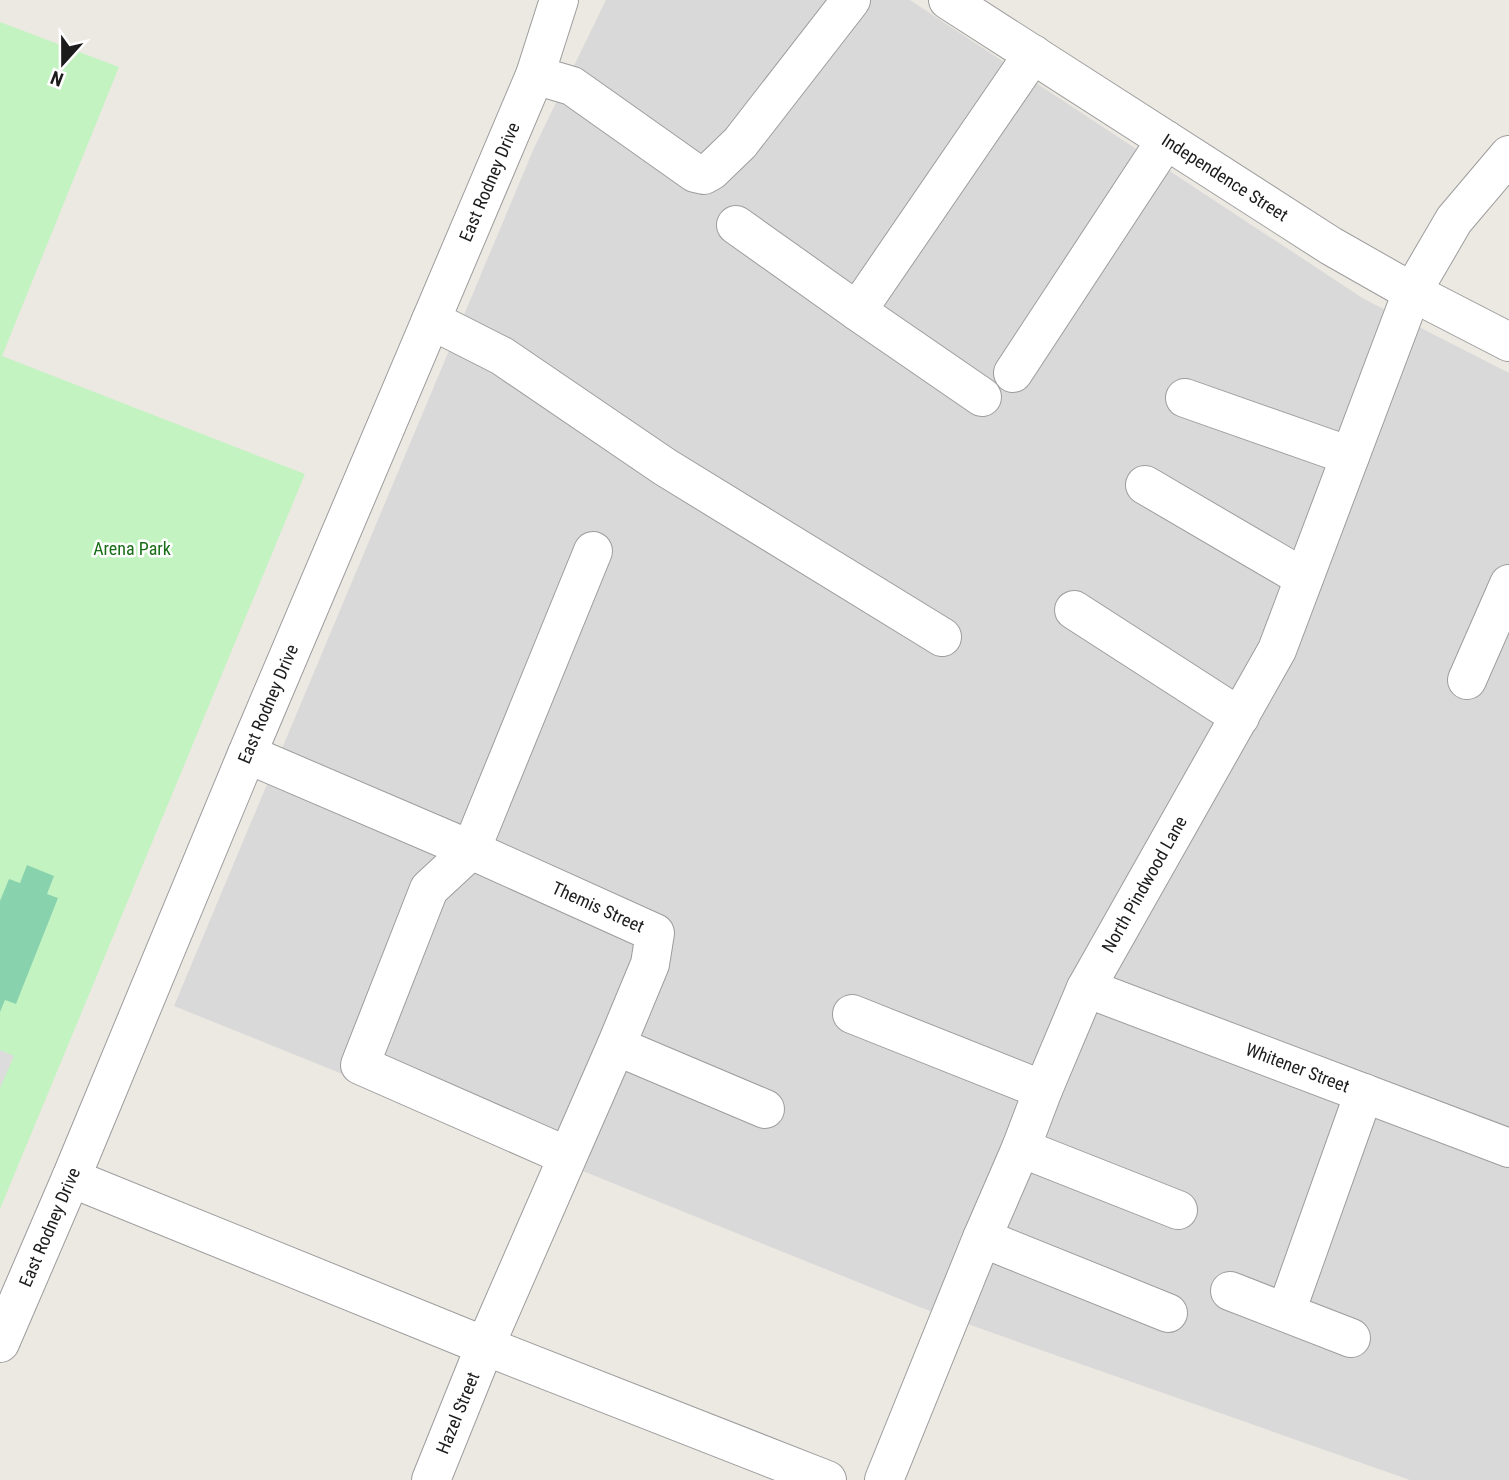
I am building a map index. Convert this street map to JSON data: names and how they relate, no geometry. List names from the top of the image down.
{
  "streets": {
    "street": [
      "Independence Street",
      "East Rodney Drive",
      "North Pindwood Lane",
      "Themis Street",
      "Whitener Street",
      "Hazel Street"
    ]
  },
  "crossings": [
    ["Independence Street", "North Pindwood Lane"],
    ["East Rodney Drive", "Themis Street"],
    ["North Pindwood Lane", "Whitener Street"],
    ["Themis Street", "Hazel Street"]
  ],
  "parks": ["Arena Park"],
  "north": "bottom"
}
